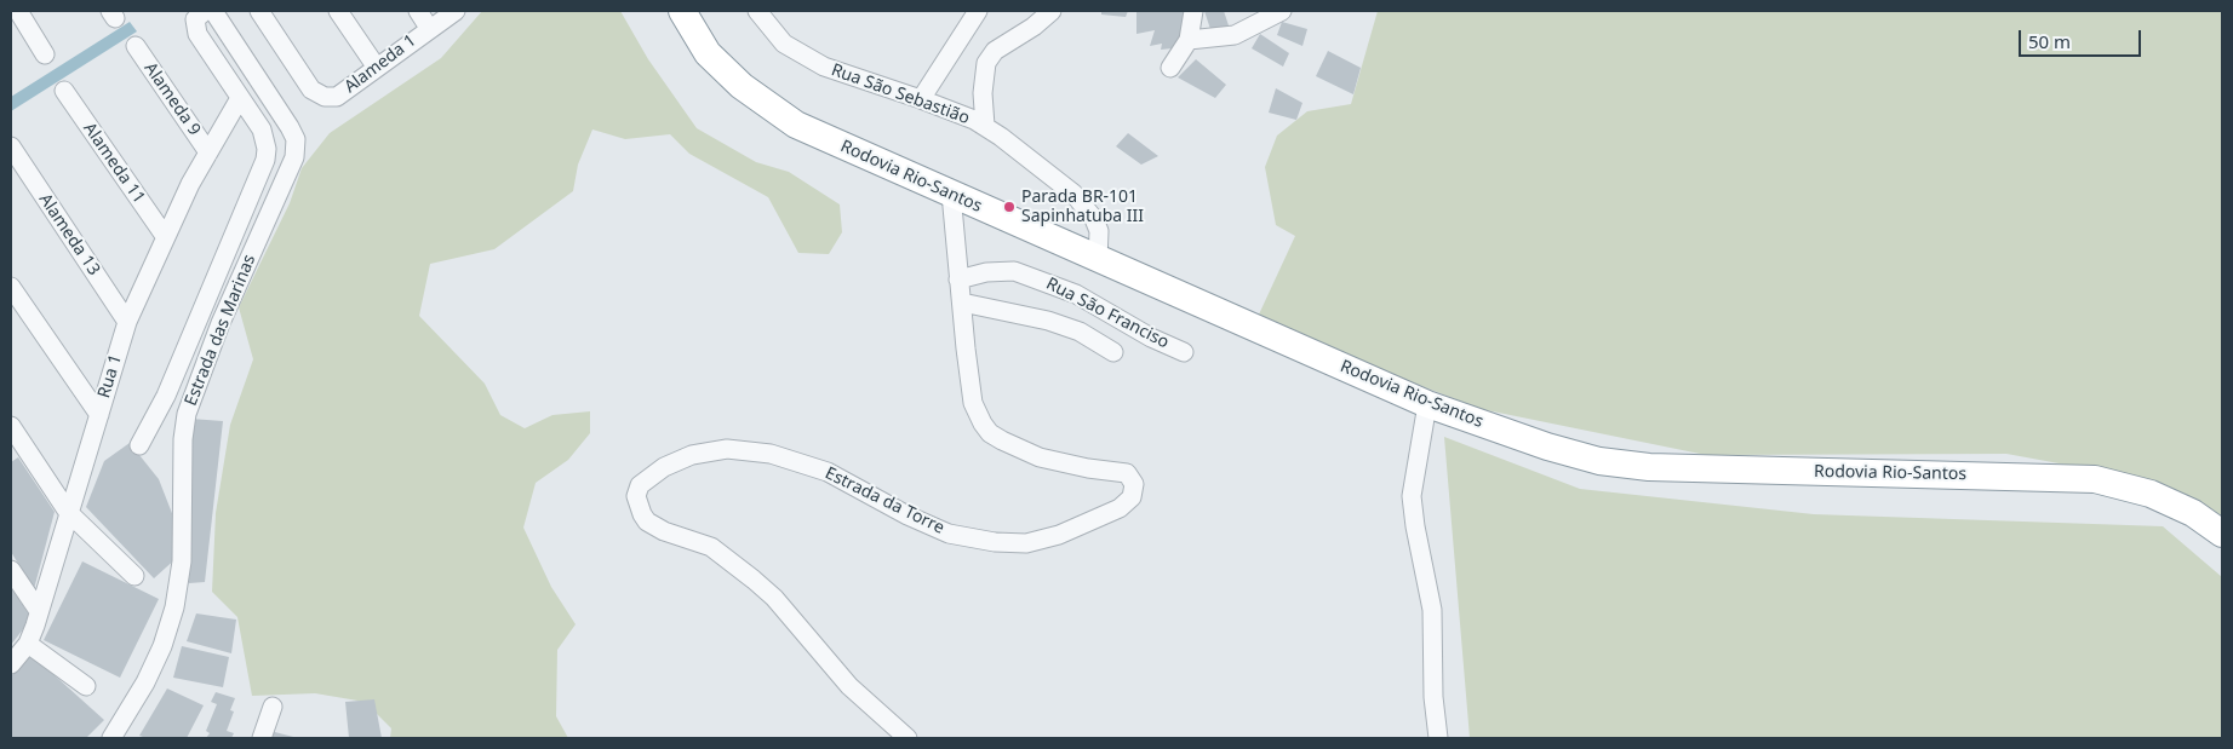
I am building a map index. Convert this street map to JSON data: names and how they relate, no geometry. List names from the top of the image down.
{
  "streets": {
    "highway": ["Rodovia Rio-Santos"],
    "street": [
      "Alameda 1",
      "Rua São Sebastião",
      "Alameda 9",
      "Alameda 11",
      "Alameda 13",
      "Rua São Franciso",
      "Estrada das Marinas",
      "Rua 1",
      "Estrada da Torre"
    ]
  },
  "crossings": [
    ["Rua São Sebastião", "Rodovia Rio-Santos"],
    ["Alameda 9", "Rua 1"],
    ["Alameda 11", "Rua 1"],
    ["Rodovia Rio-Santos", "Estrada da Torre"],
    ["Alameda 13", "Rua 1"],
    ["Rua São Franciso", "Estrada da Torre"]
  ],
  "places": ["Parada BR-101 Sapinhatuba III"],
  "scale_bar": "50 m"
}
